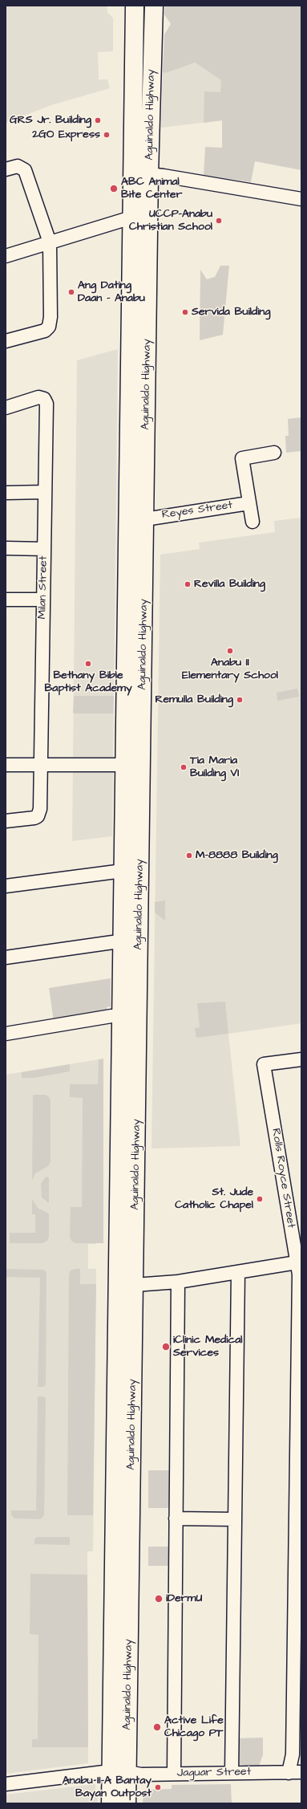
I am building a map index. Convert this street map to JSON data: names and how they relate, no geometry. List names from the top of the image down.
{
  "streets": {
    "highway": ["Aguinaldo Highway"],
    "street": [
      "Reyes Street",
      "Milan Street",
      "Rolls Royce Street",
      "Jaguar Street"
    ]
  },
  "crossings": [
    ["Aguinaldo Highway", "Reyes Street"],
    ["Aguinaldo Highway", "Jaguar Street"],
    ["Rolls Royce Street", "Jaguar Street"]
  ],
  "places": [
    "GRS Jr. Building",
    "2GO Express",
    "ABC Animal Bite Center",
    "UCCP-Anabu Christian School",
    "Ang Dating Daan - Anabu",
    "Servida Building",
    "Revilla Building",
    "Anabu II Elementary School",
    "Bethany Bible Baptist Academy",
    "Remulla Building",
    "Tia Maria Building VI",
    "M-8888 Building",
    "St. Jude Catholic Chapel",
    "iClinic Medical Services",
    "iDermU",
    "Active Life Chicago PT",
    "Anabu II-A Bantay Bayan Outpost"
  ]
}
